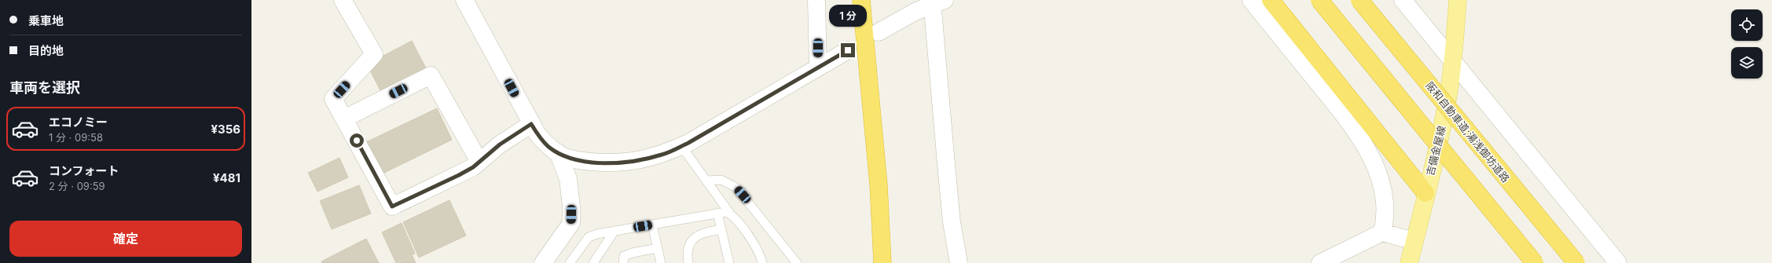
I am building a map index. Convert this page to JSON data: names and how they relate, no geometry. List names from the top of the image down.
{
  "streets": {
    "highway": ["阪和自動車道;湯浅御坊道路"],
    "main road": ["吉備金屋線"]
  },
  "page": {
    "banner": ["乗車地", "目的地"],
    "bubble": "1 分",
    "heading": "車両を選択",
    "list": [
      {
        "name": "エコノミー",
        "note": "1 分 · 09:58",
        "value": "¥356"
      },
      {
        "name": "コンフォート",
        "note": "2 分 · 09:59",
        "value": "¥481"
      }
    ],
    "buttons": "確定"
  }
}
